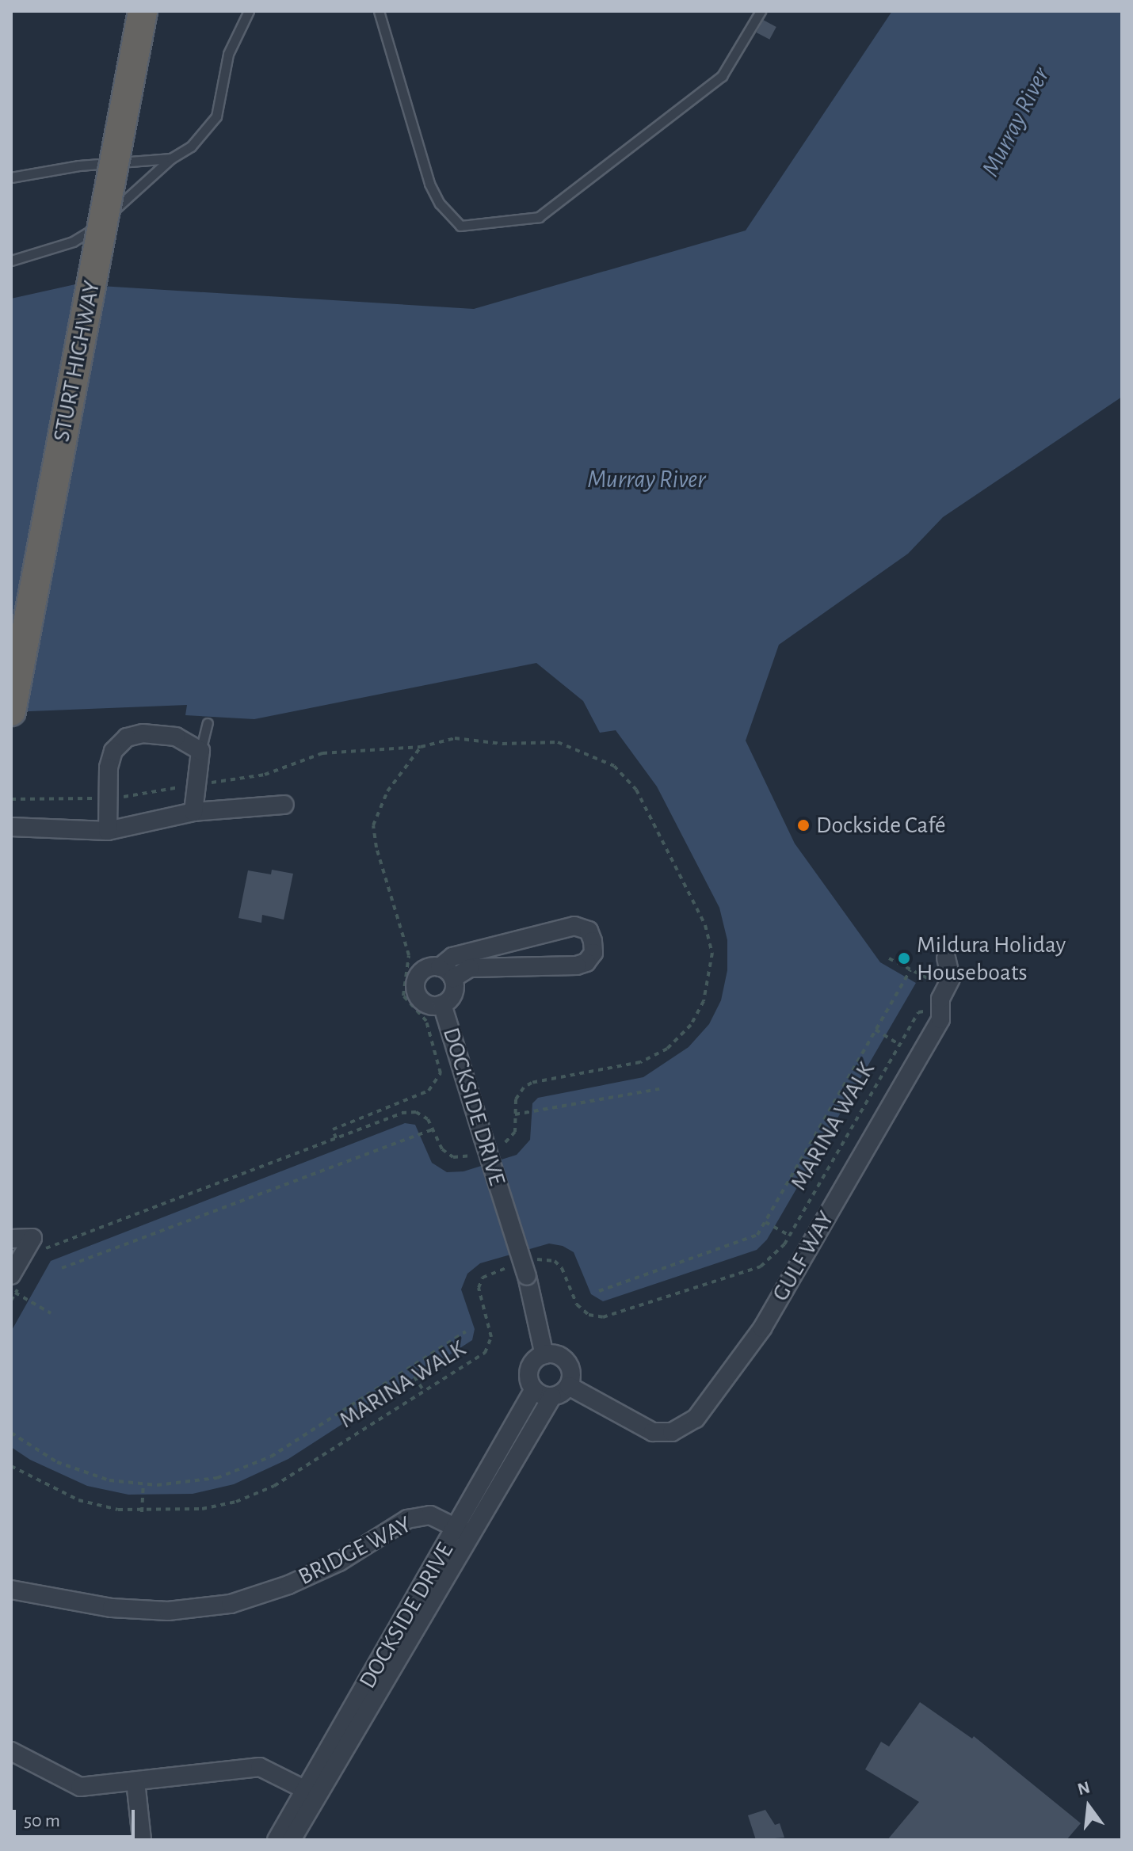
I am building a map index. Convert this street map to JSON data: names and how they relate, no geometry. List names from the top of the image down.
{
  "streets": {
    "highway": ["STURT HIGHWAY"],
    "street": ["DOCKSIDE DRIVE", "GULF WAY", "BRIDGE WAY"],
    "path": ["MARINA WALK"]
  },
  "crossings": [
    ["DOCKSIDE DRIVE", "MARINA WALK"],
    ["DOCKSIDE DRIVE", "GULF WAY"],
    ["DOCKSIDE DRIVE", "BRIDGE WAY"],
    ["MARINA WALK", "GULF WAY"]
  ],
  "water": ["Murray River"],
  "places": ["Dockside Café", "Mildura Holiday Houseboats"],
  "scale_bar": "50 m",
  "north": "top"
}
